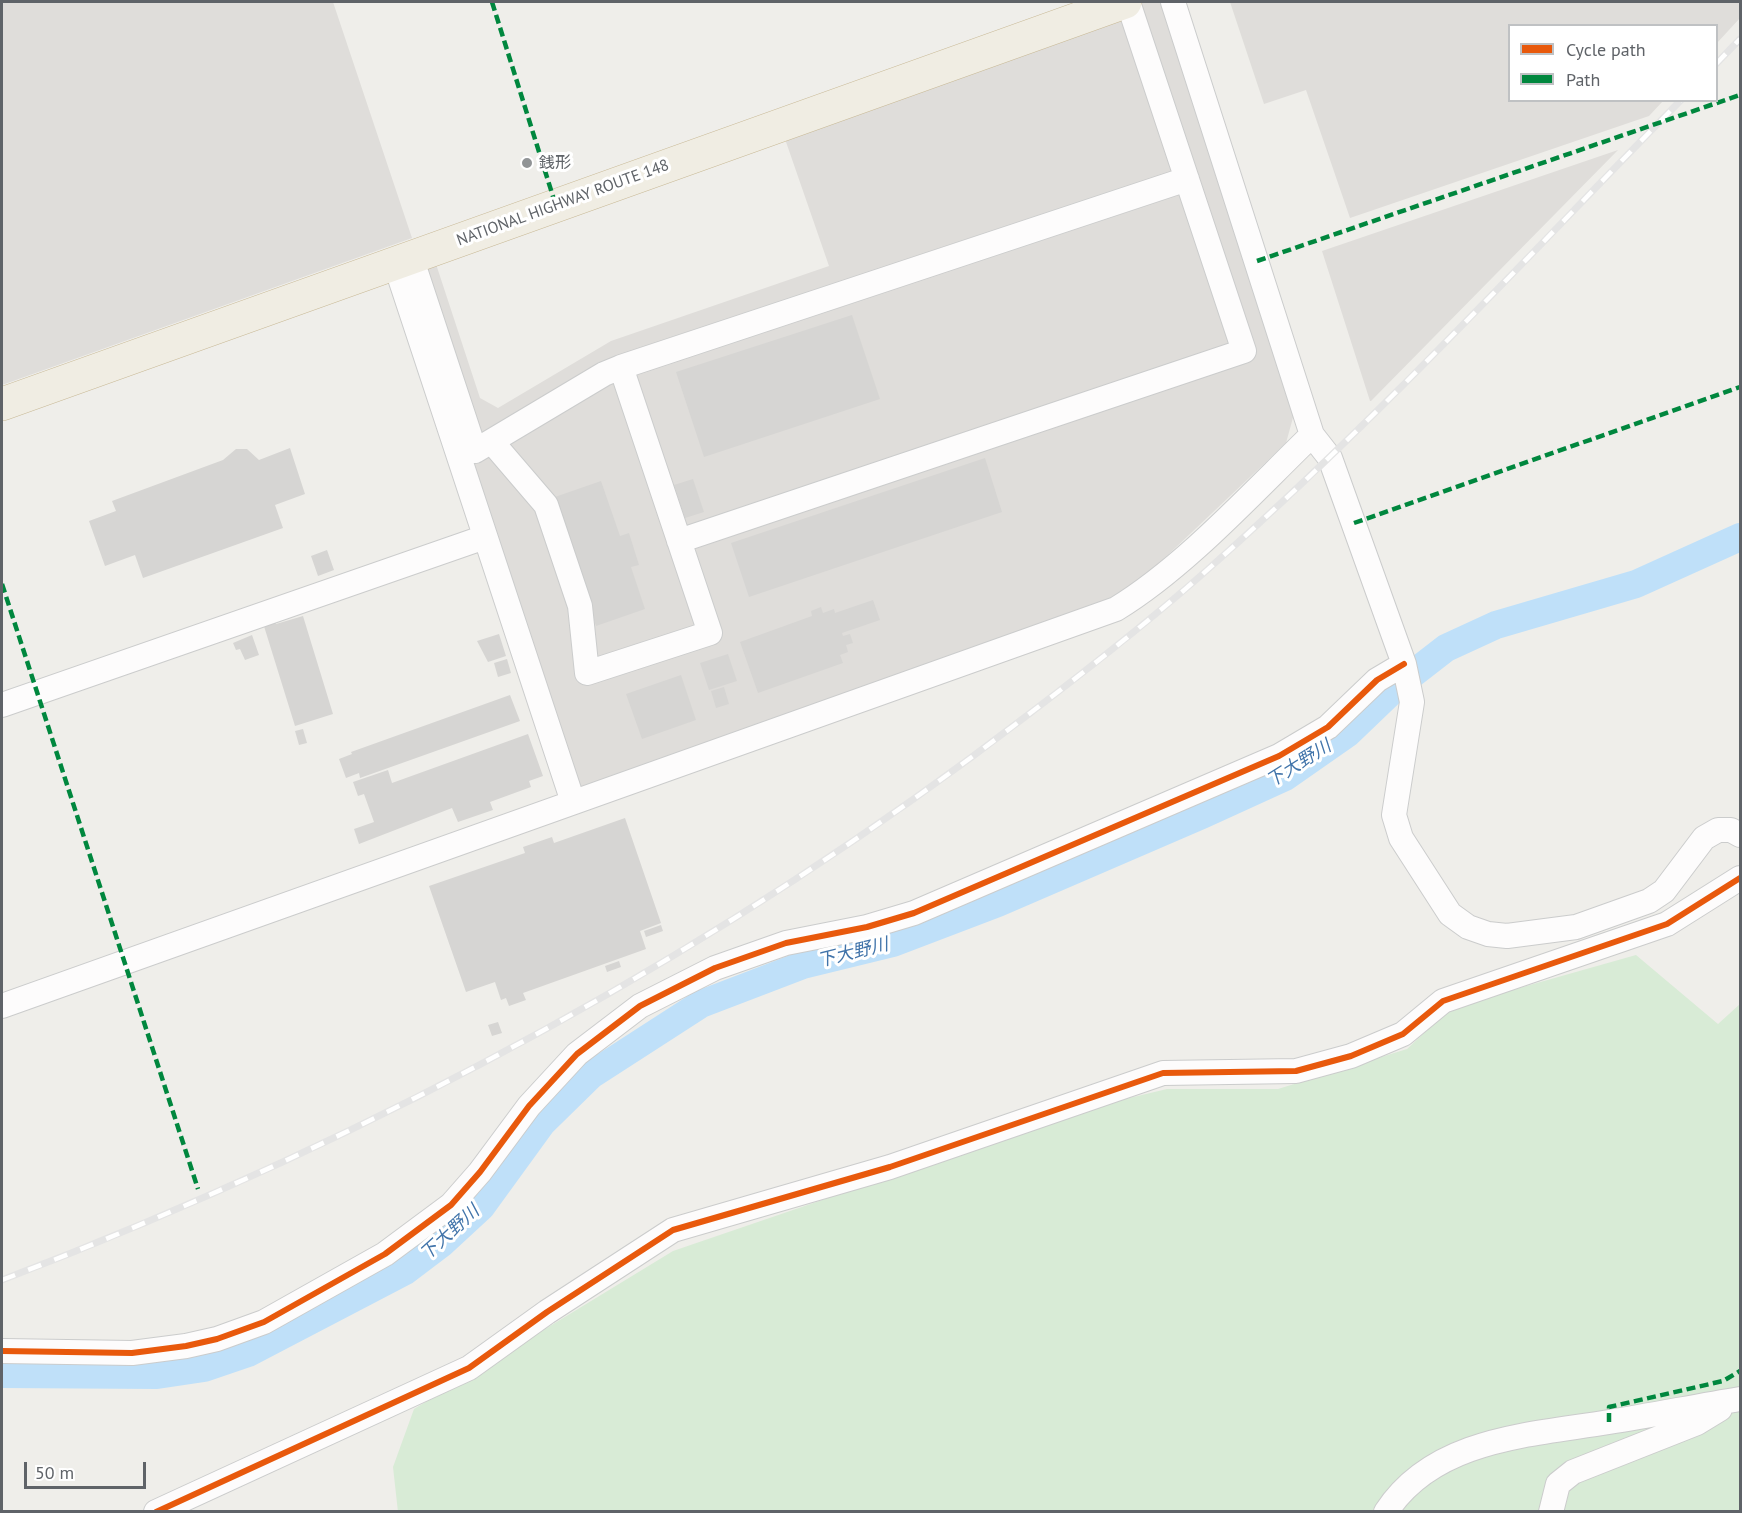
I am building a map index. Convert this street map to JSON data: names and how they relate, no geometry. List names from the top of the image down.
{
  "streets": {
    "highway": ["NATIONAL HIGHWAY ROUTE 148"]
  },
  "water": ["下大野川"],
  "places": ["銭形"],
  "legend": ["Cycle path", "Path"],
  "scale_bar": "50 m"
}
